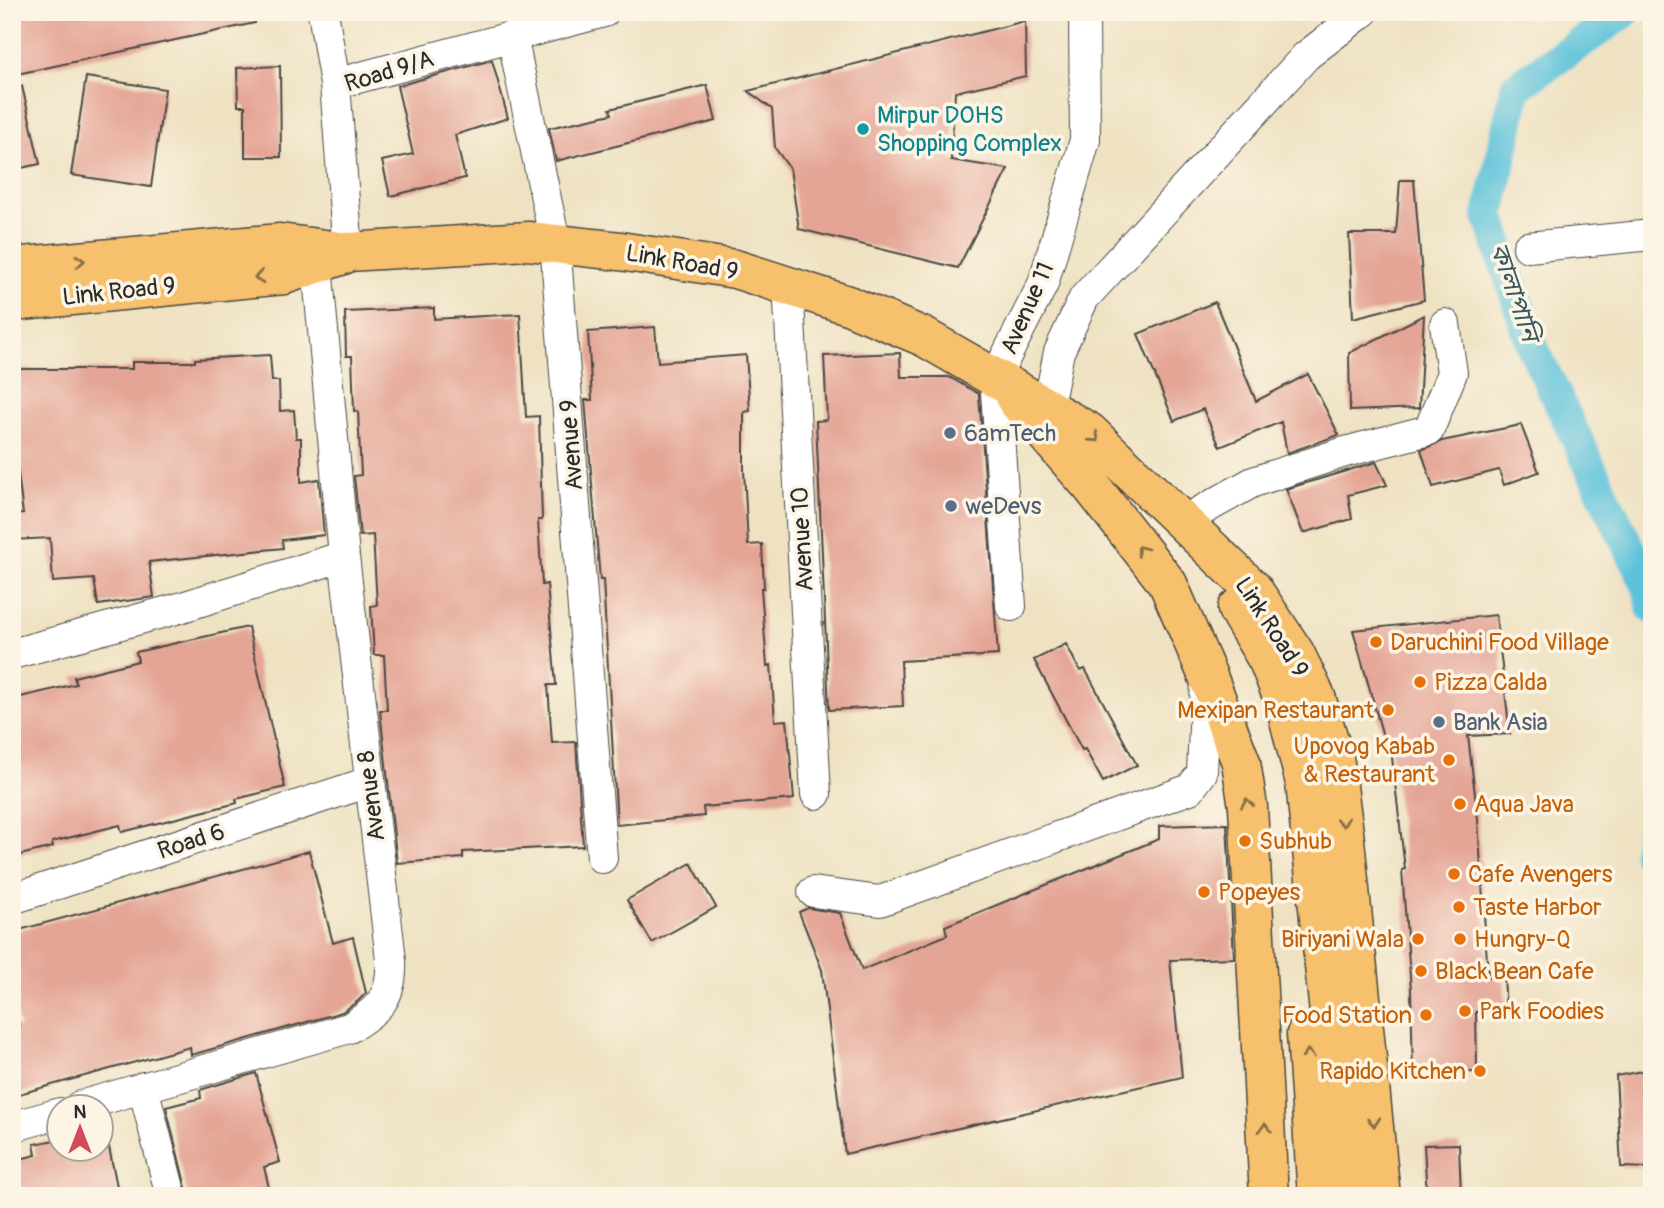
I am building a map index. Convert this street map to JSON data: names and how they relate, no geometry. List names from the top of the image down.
{
  "streets": {
    "main road": ["Link Road 9"],
    "street": [
      "Road 9/A",
      "Avenue 11",
      "Avenue 9",
      "Avenue 10",
      "Avenue 8",
      "Road 6"
    ]
  },
  "crossings": [
    ["Road 9/A", "Link Road 9"],
    ["Road 9/A", "Avenue 9"],
    ["Road 9/A", "Avenue 8"],
    ["Link Road 9", "Avenue 11"],
    ["Link Road 9", "Avenue 9"],
    ["Link Road 9", "Avenue 10"],
    ["Link Road 9", "Avenue 8"],
    ["Avenue 8", "Road 6"]
  ],
  "water": ["কালাপানি"],
  "places": [
    "Mirpur DOHS Shopping Complex",
    "6amTech",
    "weDevs",
    "Daruchini Food Village",
    "Pizza Calda",
    "Mexipan Restaurant",
    "Bank Asia",
    "Upovog Kabab & Restaurant",
    "Aqua Java",
    "Subhub",
    "Cafe Avengers",
    "Popeyes",
    "Taste Harbor",
    "Biriyani Wala",
    "Hungry-Q",
    "Black Bean Cafe",
    "Park Foodies",
    "Food Station",
    "Rapido Kitchen"
  ],
  "north": "top"
}
